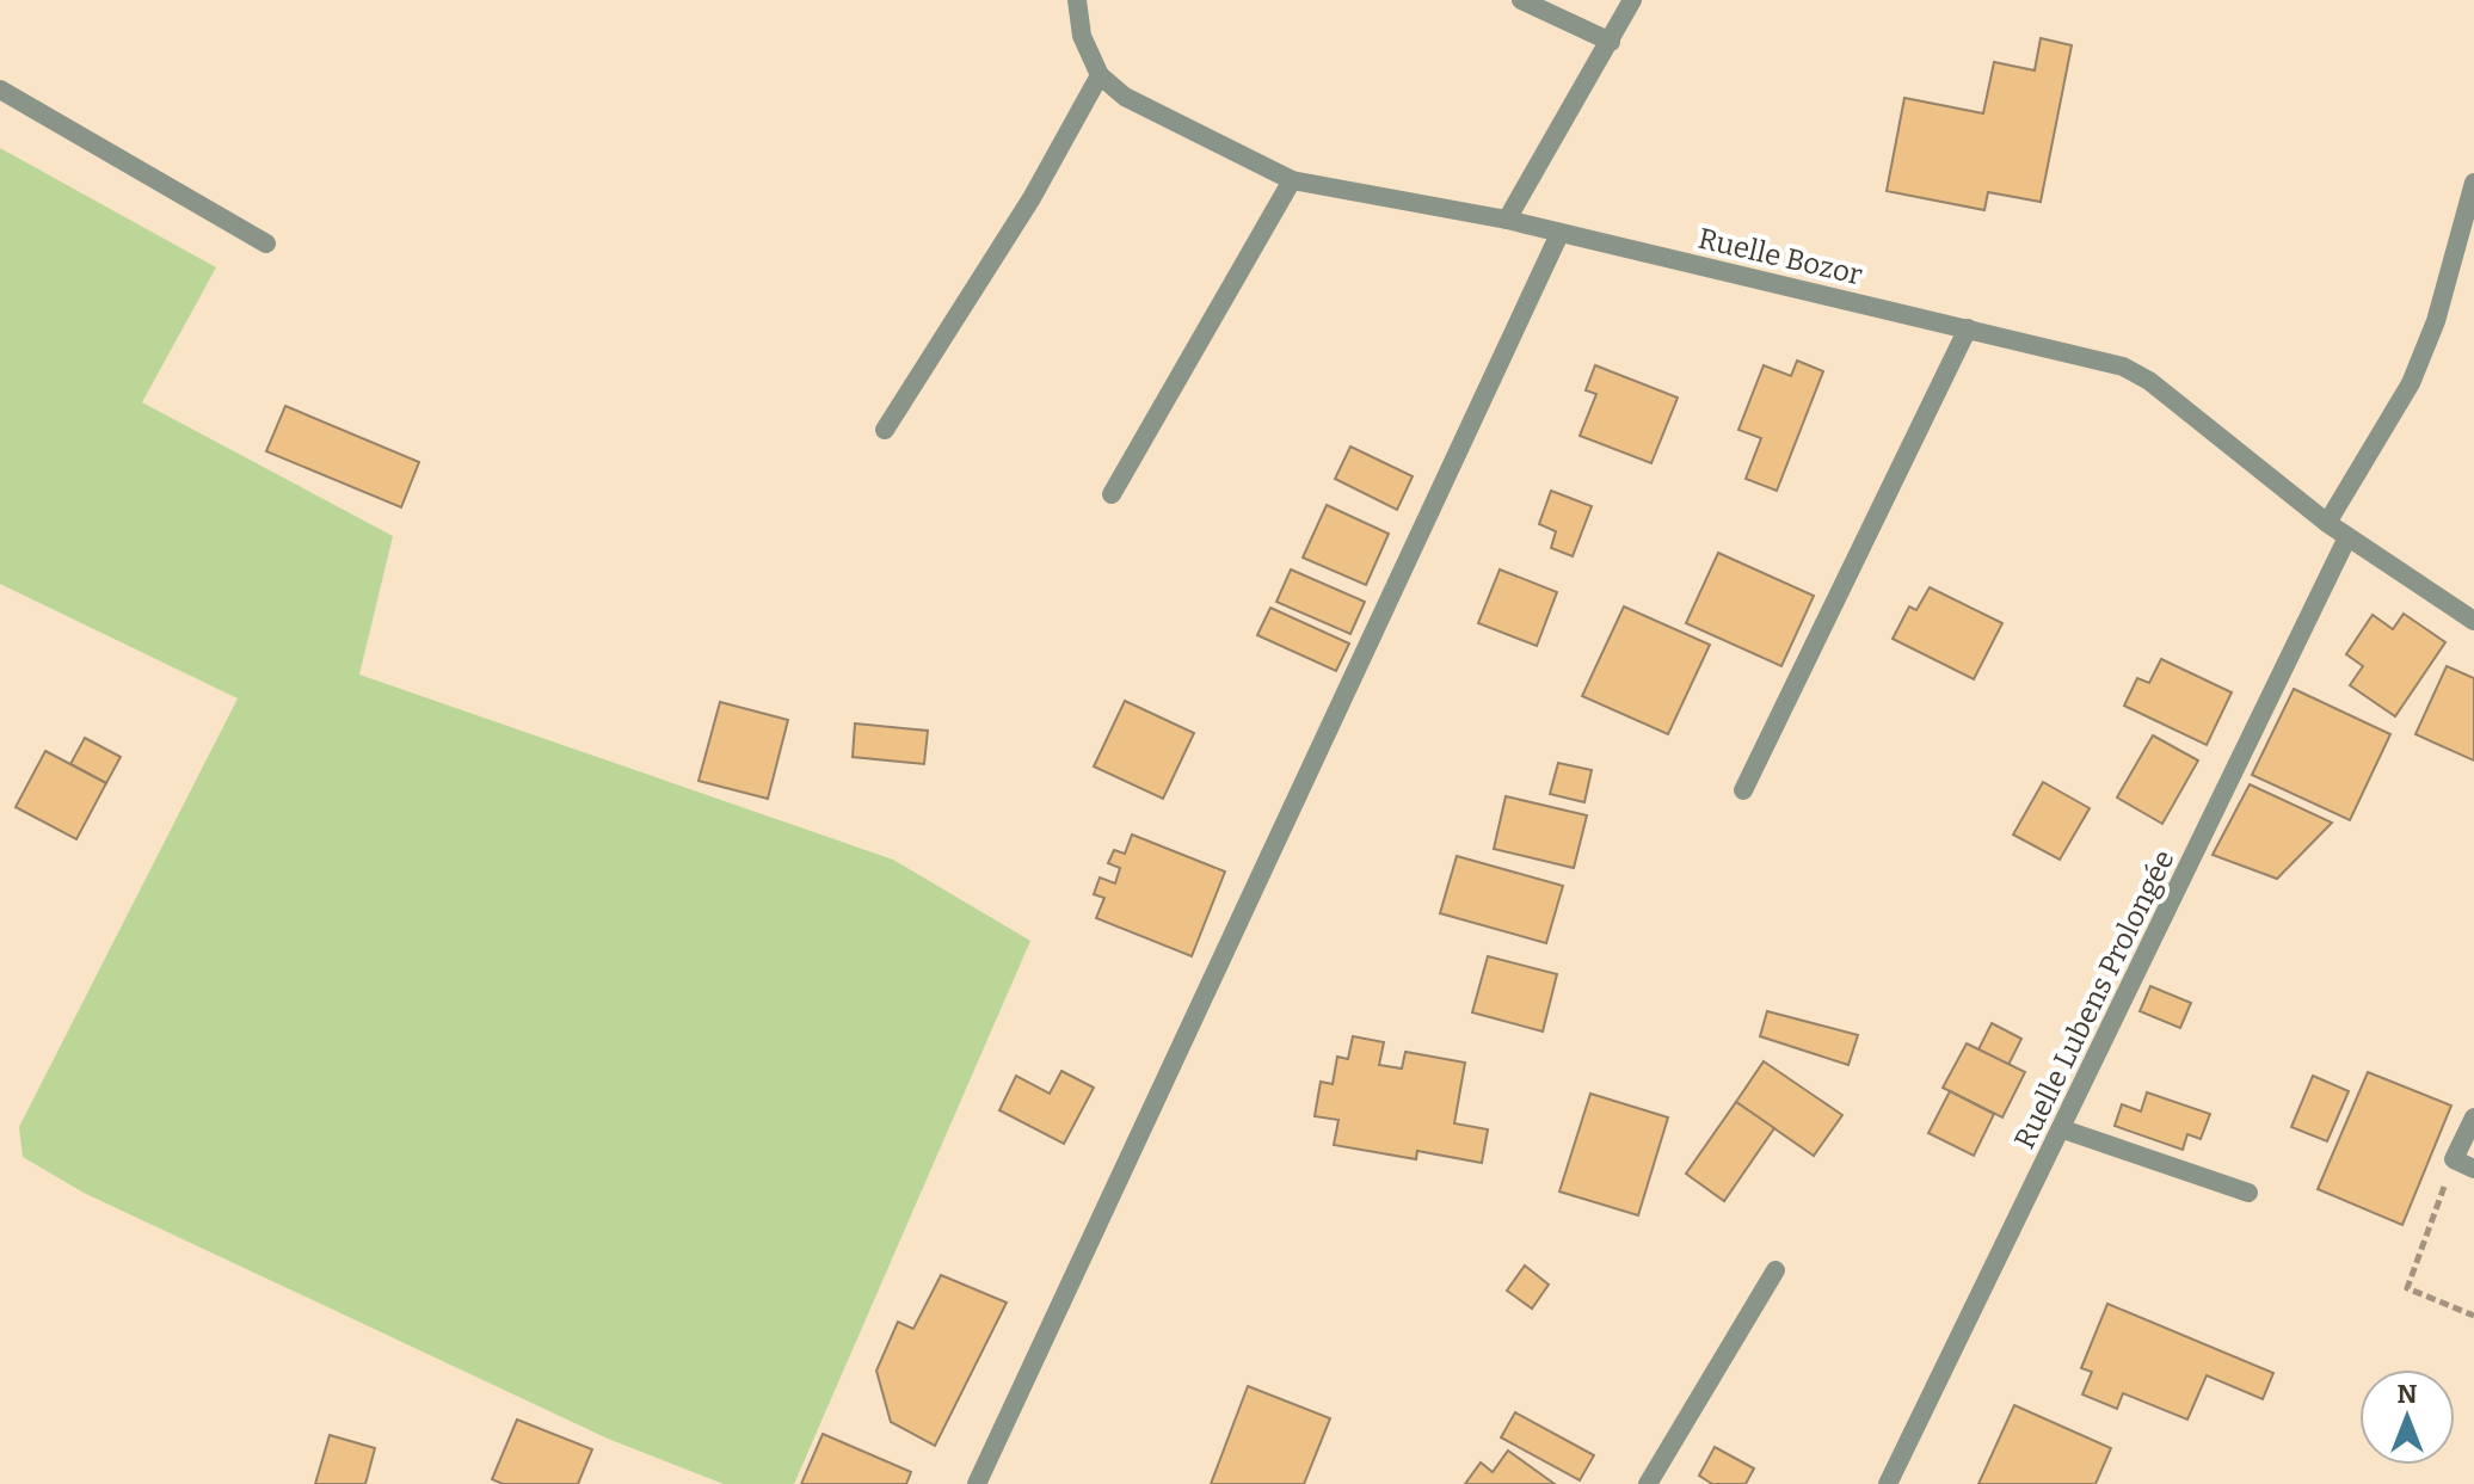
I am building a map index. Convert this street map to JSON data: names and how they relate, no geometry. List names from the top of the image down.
{
  "streets": {
    "street": ["Ruelle Bozor", "Ruelle Lubens Prolongée"]
  },
  "crossings": [
    ["Ruelle Bozor", "Ruelle Lubens Prolongée"]
  ],
  "north": "top"
}
